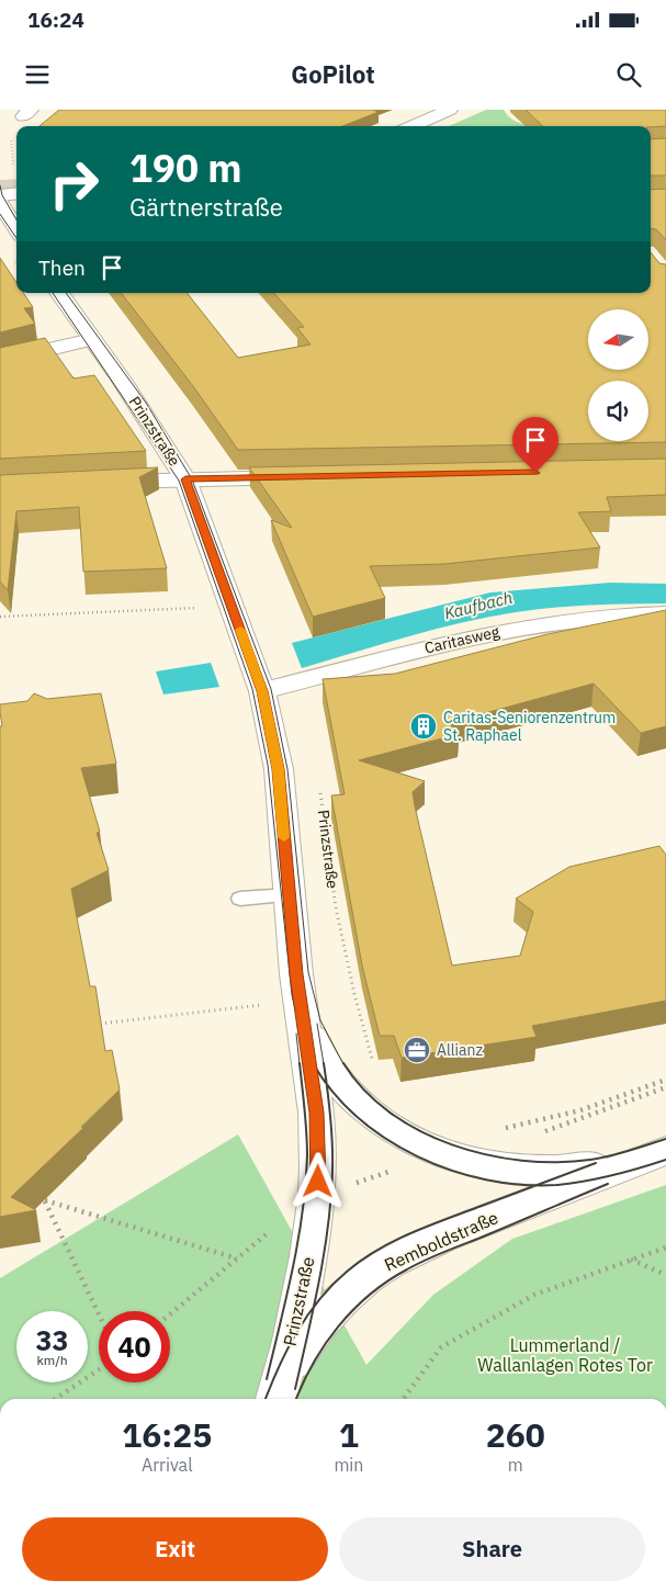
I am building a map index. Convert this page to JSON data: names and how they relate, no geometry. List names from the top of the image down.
{
  "streets": {
    "street": ["Prinzstraße", "Caritasweg", "Remboldstraße"]
  },
  "crossings": [
    ["Prinzstraße", "Caritasweg"],
    ["Prinzstraße", "Remboldstraße"]
  ],
  "water": ["Kaufbach"],
  "parks": ["Lummerland / Wallanlagen Rotes Tor"],
  "places": {
    "building": ["Caritas-Seniorenzentrum St. Raphael"],
    "office": ["Allianz"]
  },
  "north": "left",
  "page": {
    "status": "16:24",
    "header": "GoPilot",
    "turn": ["190 m", "Gärtnerstraße"],
    "then": "Then",
    "speed": "33 km/h",
    "limit": "40",
    "eta": [
      "16:25",
      "Arrival",
      "1",
      "min",
      "260",
      "m"
    ],
    "buttons": ["Exit", "Share"]
  }
}
